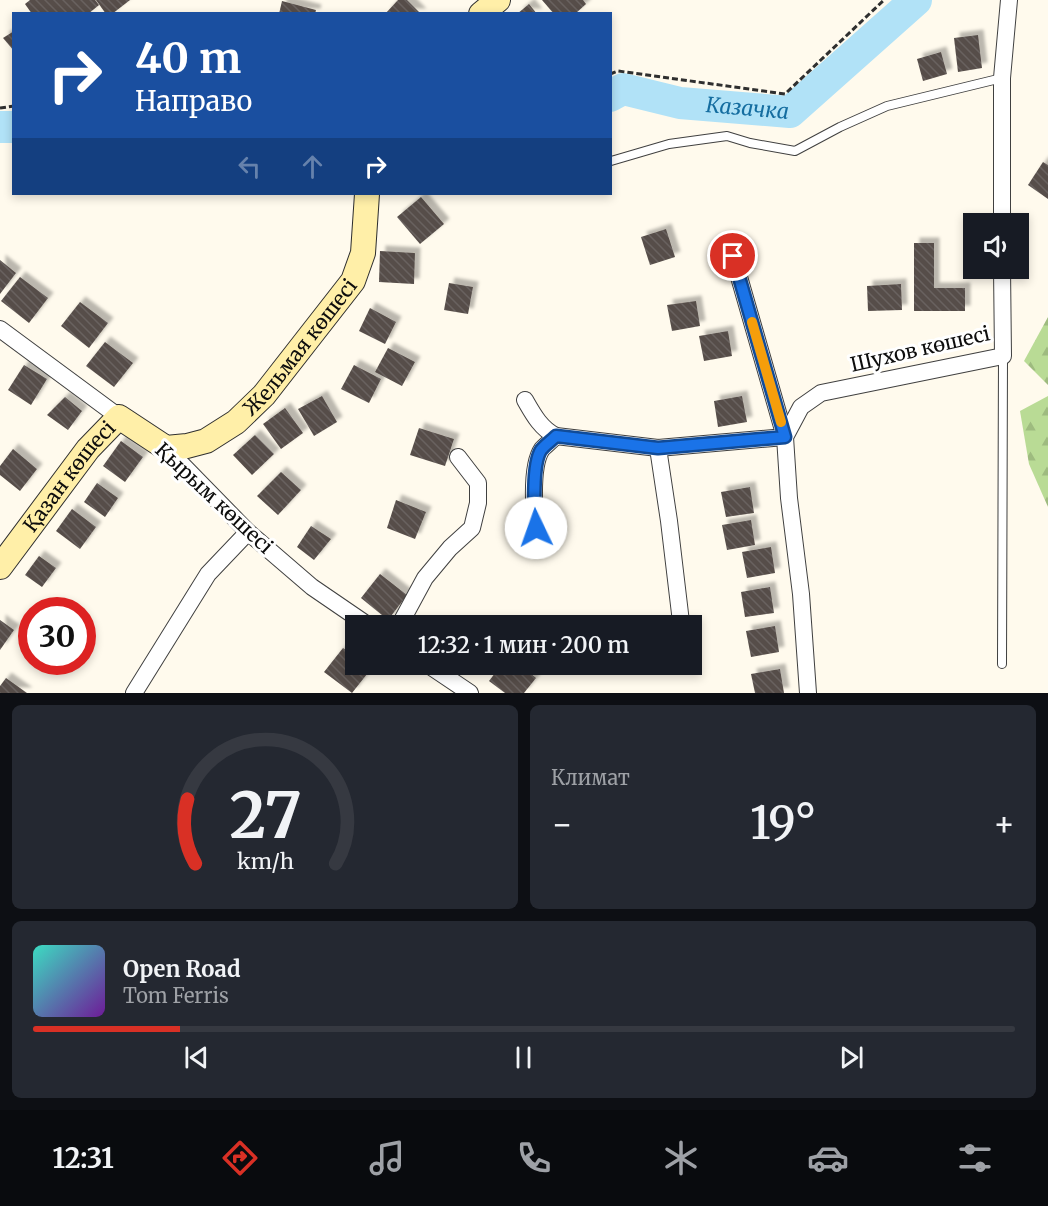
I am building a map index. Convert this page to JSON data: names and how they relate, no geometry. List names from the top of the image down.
{
  "streets": {
    "street": [
      "Жельмая көшесі",
      "Шухов көшесі",
      "Қазан көшесі",
      "Қырым көшесі"
    ]
  },
  "crossings": [
    ["Жельмая көшесі", "Қырым көшесі"],
    ["Қазан көшесі", "Қырым көшесі"]
  ],
  "water": ["Казачка"],
  "page": {
    "turn": ["40 m", "Направо"],
    "limit": "30",
    "trip": "12:32 · 1 мин · 200 m",
    "tile": "Климат",
    "heat": ["−", "19°", "+"],
    "song": ["Open Road", "Tom Ferris"],
    "tabs": "12:31",
    "gauge": ["27", "km/h"]
  }
}
